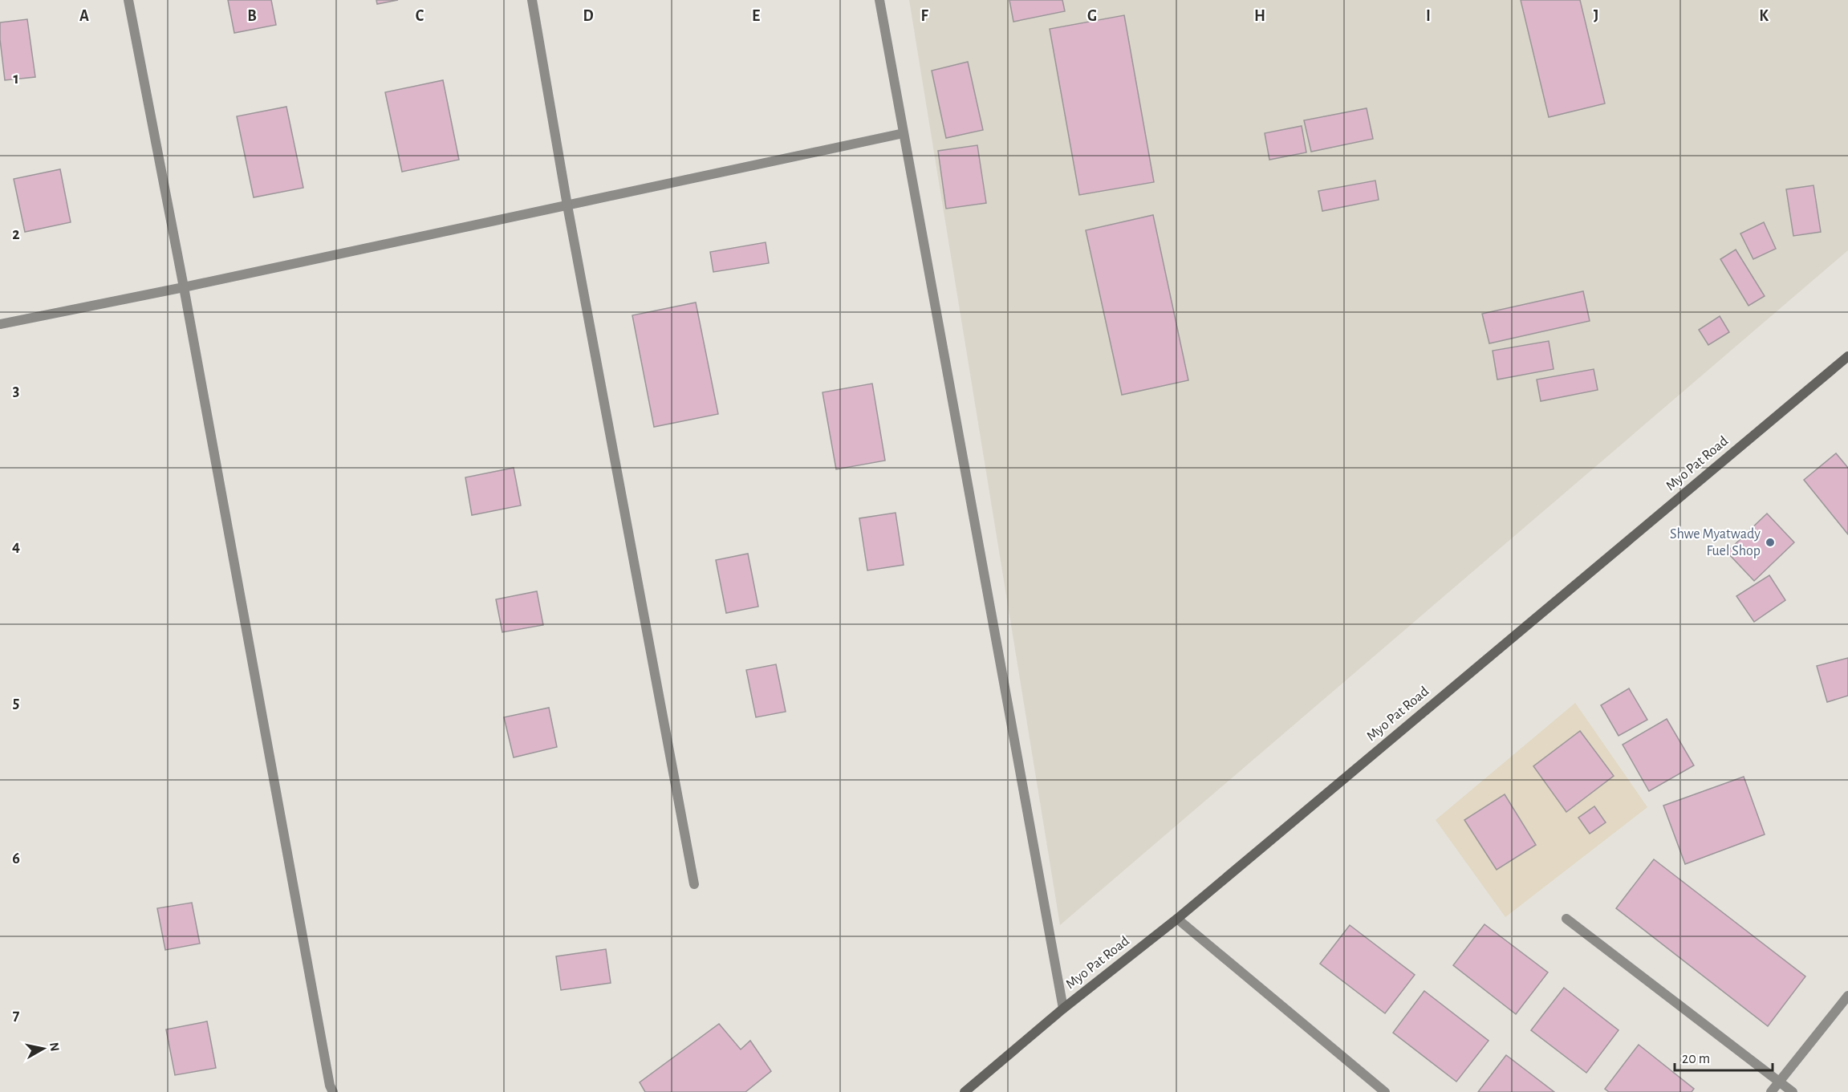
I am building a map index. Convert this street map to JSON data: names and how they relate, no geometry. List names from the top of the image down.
{
  "streets": {
    "main road": ["Myo Pat Road"]
  },
  "places": ["Shwe Myatwady Fuel Shop"],
  "scale_bar": "20 m",
  "north": "right",
  "grid": {
    "columns": [
      "A",
      "B",
      "C",
      "D",
      "E",
      "F",
      "G",
      "H",
      "I",
      "J",
      "K"
    ],
    "rows": [
      "1",
      "2",
      "3",
      "4",
      "5",
      "6",
      "7"
    ]
  }
}
